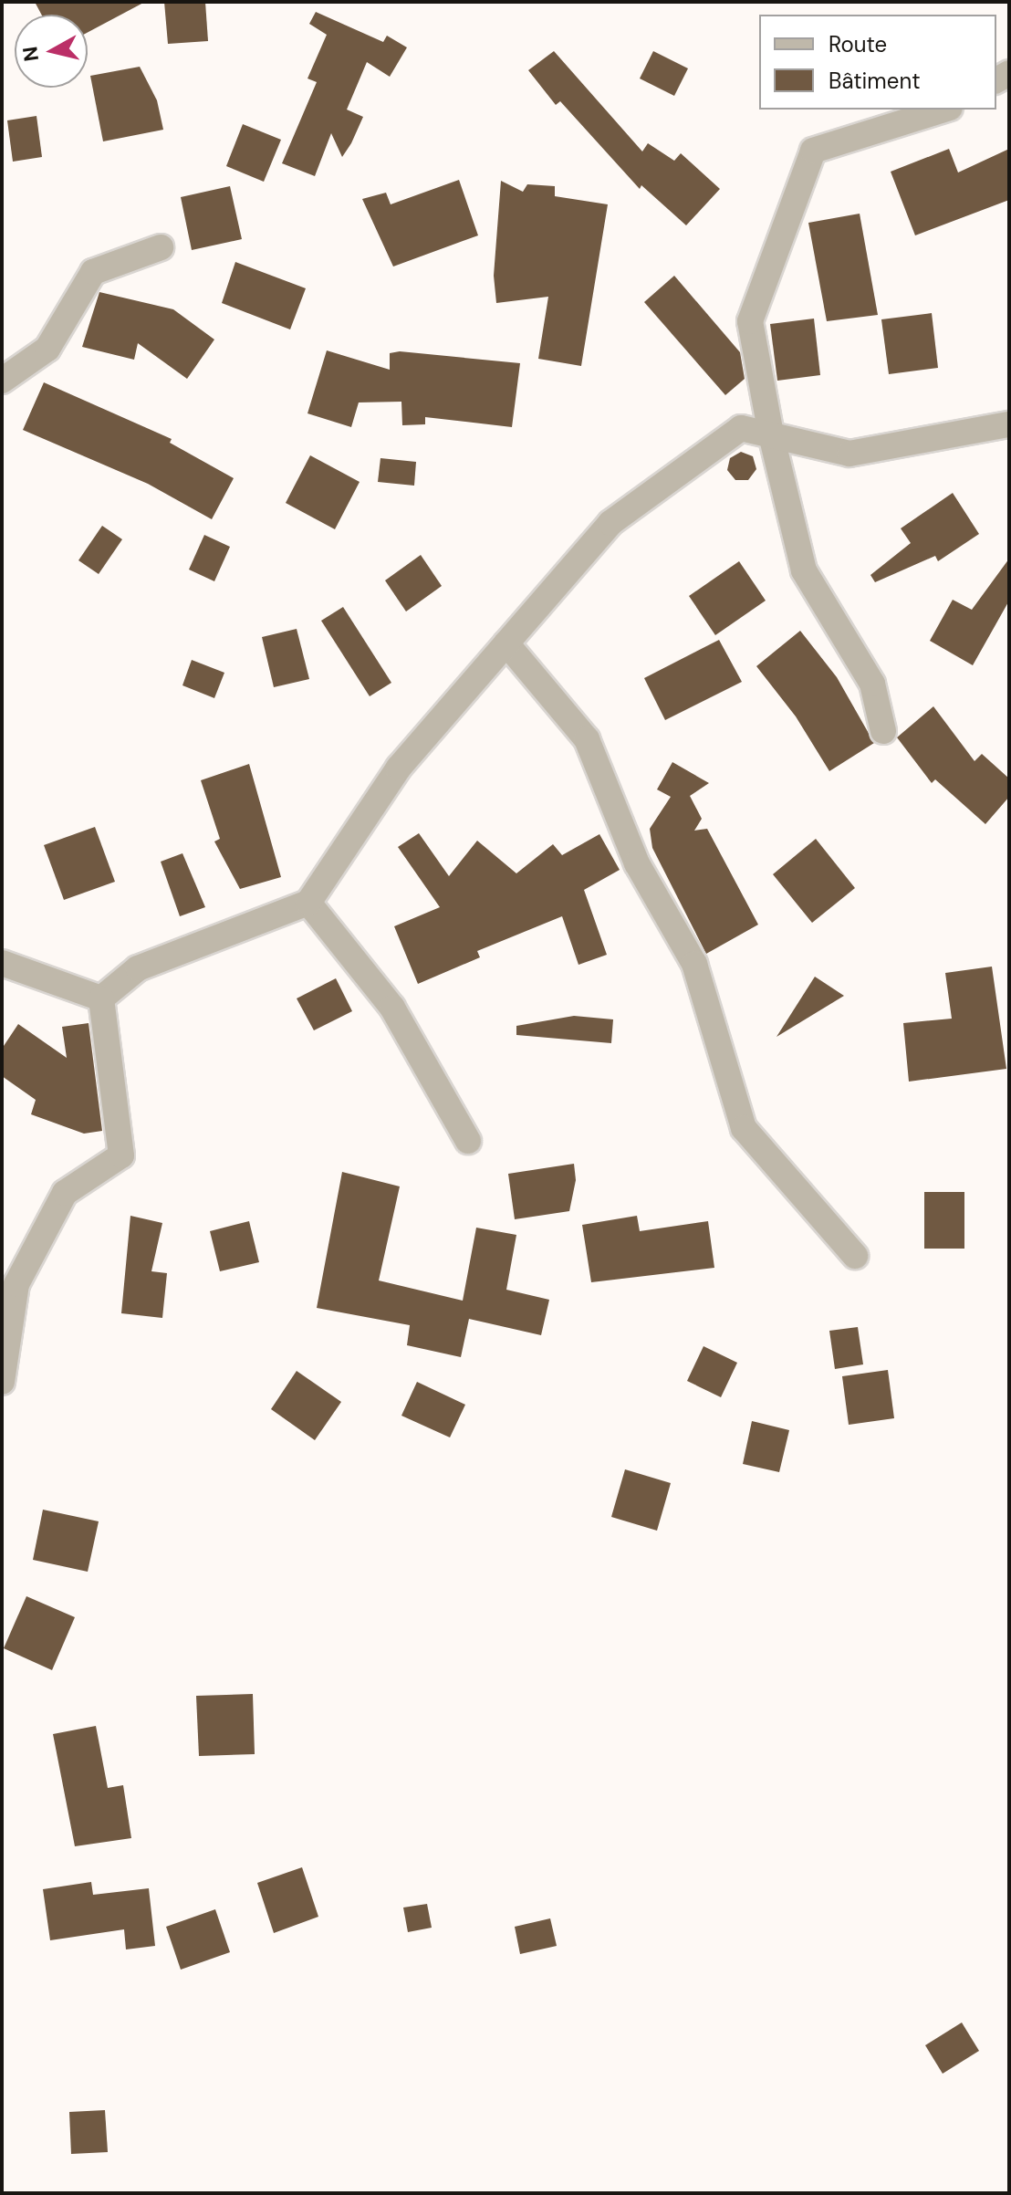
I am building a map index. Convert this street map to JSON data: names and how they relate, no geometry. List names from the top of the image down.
{
  "legend": ["Route", "Bâtiment"],
  "north": "left"
}
